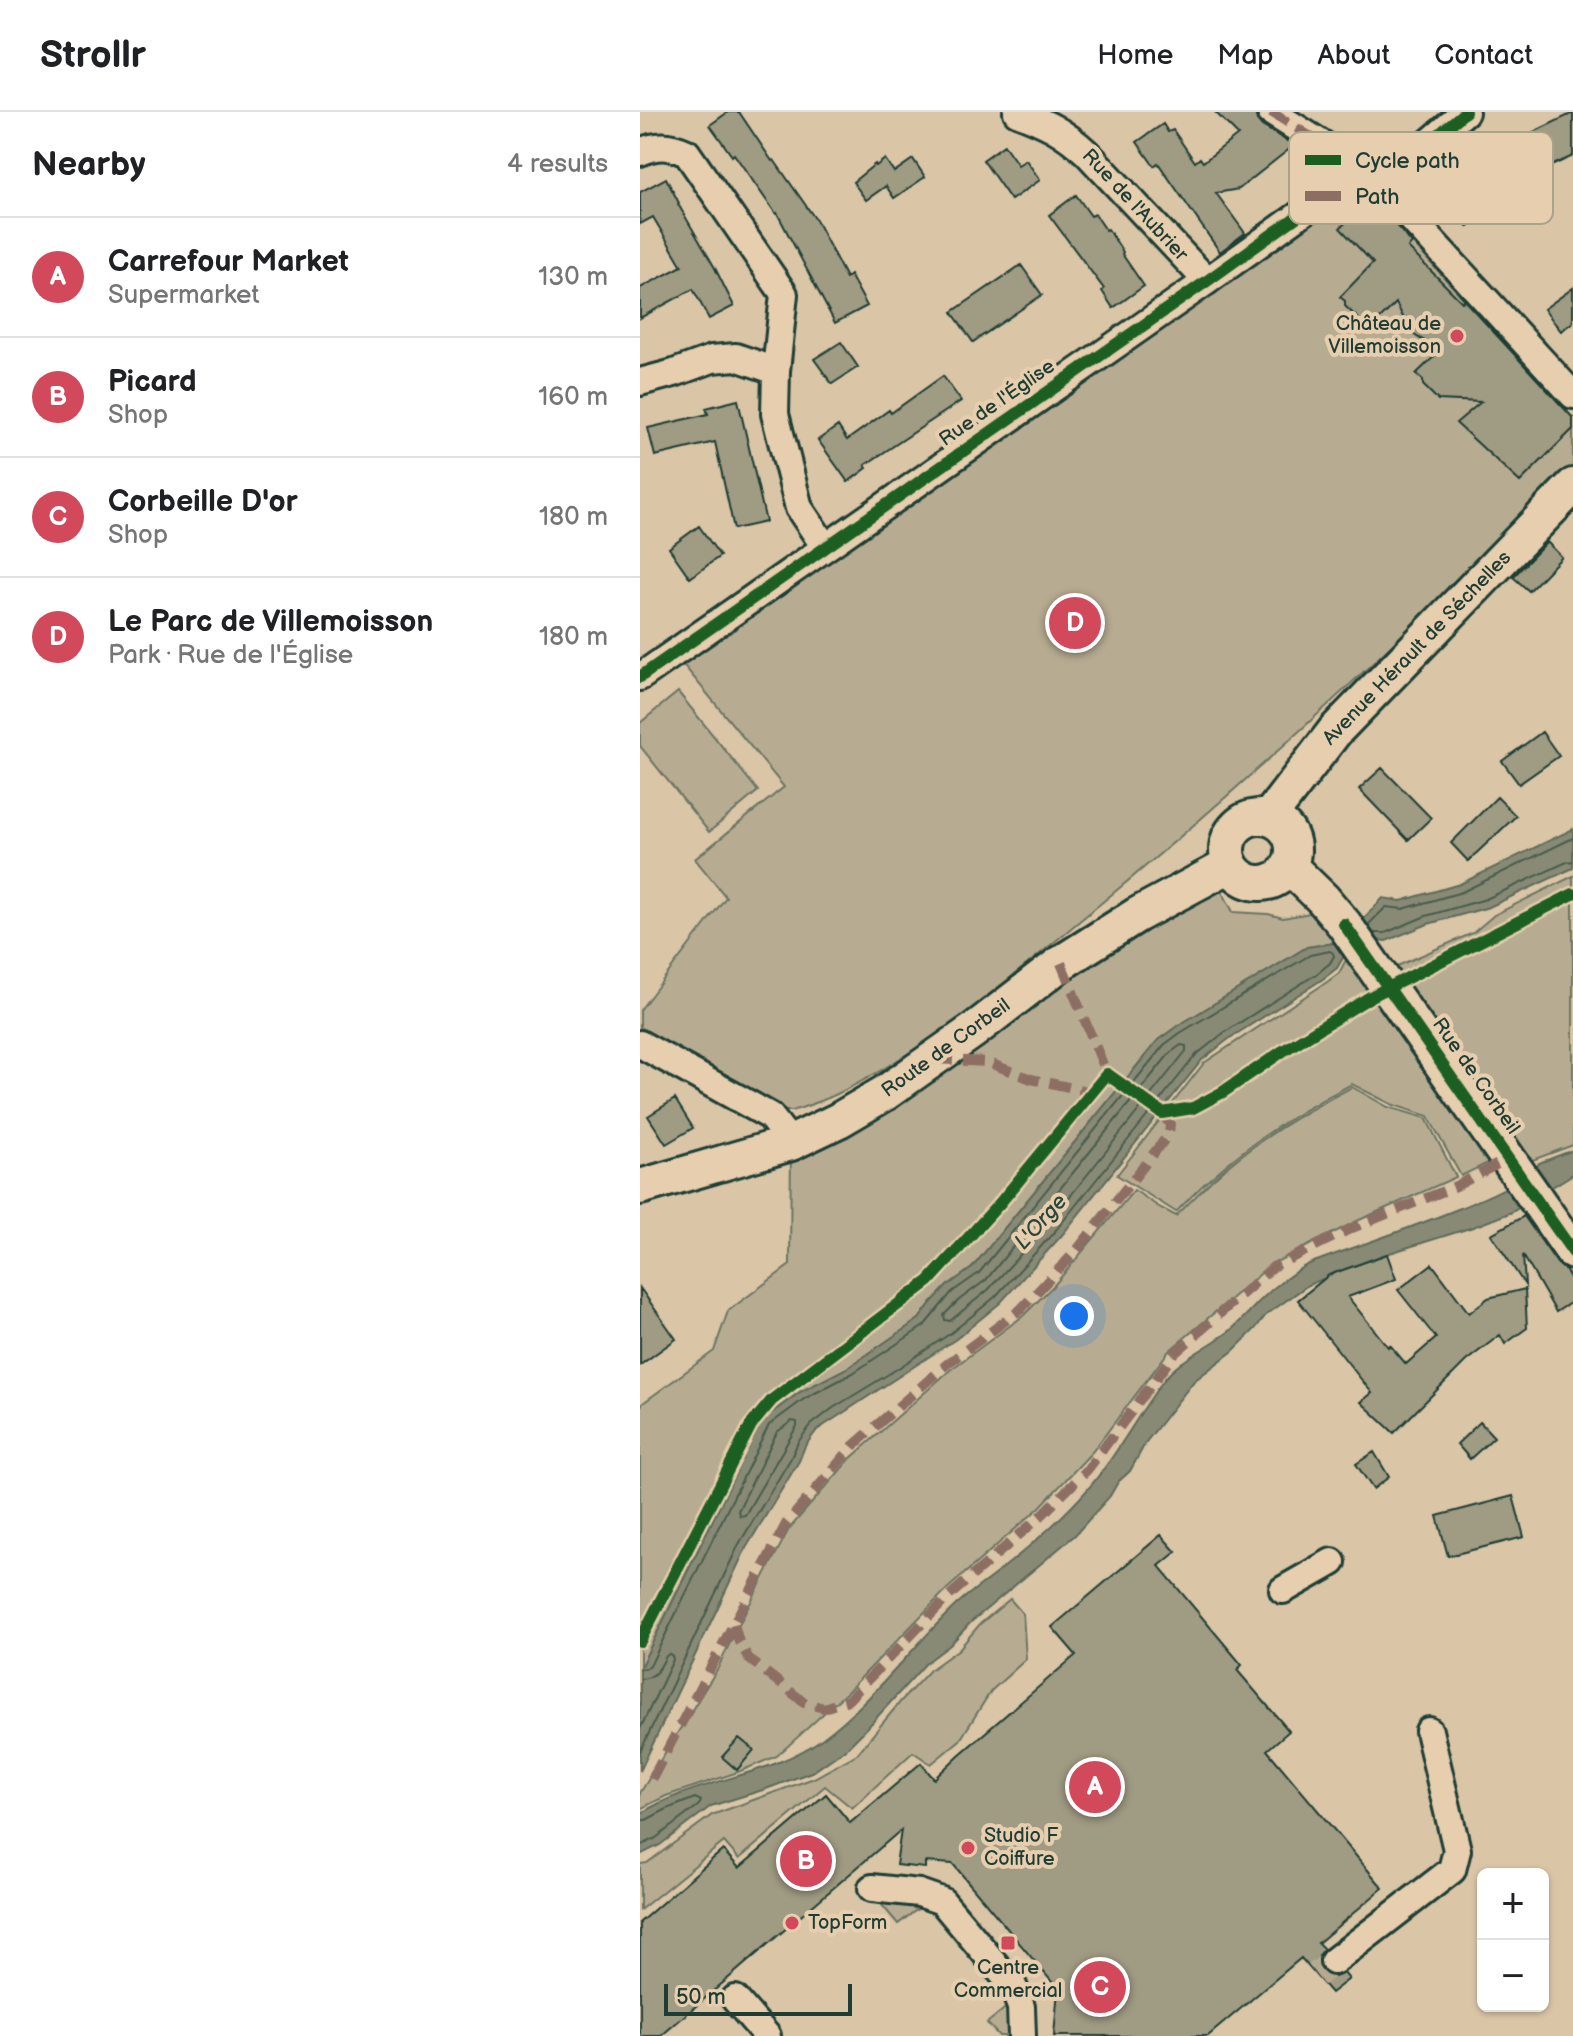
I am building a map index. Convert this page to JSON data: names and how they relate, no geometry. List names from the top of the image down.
{
  "streets": {
    "main road": ["Avenue Hérault de Séchelles", "Route de Corbeil", "Rue de Corbeil"],
    "street": ["Rue de l'Aubrier", "Rue de l'Église"]
  },
  "crossings": [
    ["Rue de l'Aubrier", "Rue de l'Église"],
    ["Avenue Hérault de Séchelles", "Route de Corbeil"],
    ["Avenue Hérault de Séchelles", "Rue de Corbeil"],
    ["Route de Corbeil", "Rue de Corbeil"]
  ],
  "water": ["L'Orge"],
  "places": {
    "other": ["Château de Villemoisson", "Studio F Coiffure", "TopForm"],
    "transit": ["Centre Commercial"]
  },
  "legend": ["Cycle path", "Path"],
  "scale_bar": "50 m",
  "page": {
    "header": "Strollr",
    "nav": [
      "Home",
      "Map",
      "About",
      "Contact"
    ],
    "heading": ["Nearby", "4 results"],
    "list": [
      {
        "mark": "A",
        "name": "Carrefour Market",
        "note": "Supermarket",
        "value": "130 m"
      },
      {
        "mark": "B",
        "name": "Picard",
        "note": "Shop",
        "value": "160 m"
      },
      {
        "mark": "C",
        "name": "Corbeille D'or",
        "note": "Shop",
        "value": "180 m"
      },
      {
        "mark": "D",
        "name": "Le Parc de Villemoisson",
        "note": "Park · Rue de l'Église",
        "value": "180 m"
      }
    ],
    "pins": [
      "D",
      "A",
      "B",
      "C"
    ],
    "map_buttons": ["+", "−"],
    "scale": "50 m"
  }
}
